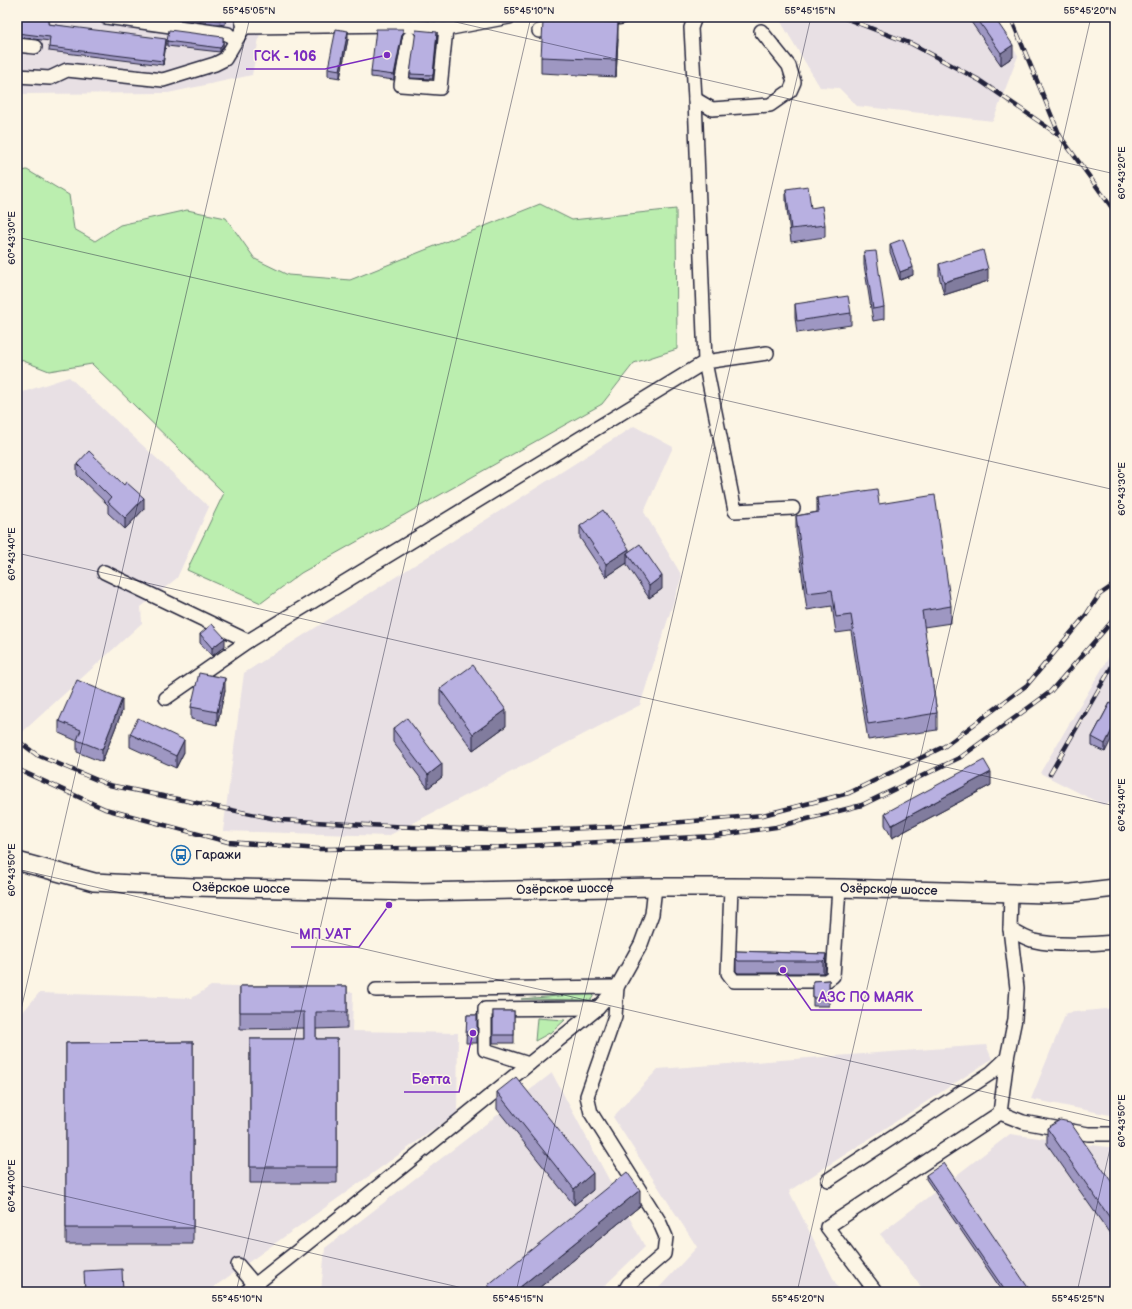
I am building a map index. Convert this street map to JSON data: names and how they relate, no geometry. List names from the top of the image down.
{
  "streets": {
    "main road": ["Озёрское шоссе"]
  },
  "places": {
    "other": [
      "ГСК - 106",
      "МП УАТ",
      "АЗС ПО МАЯК",
      "Бетта"
    ],
    "bus stop": ["Гаражи"]
  },
  "coordinates": [
    "55°45'05\"N",
    "55°45'10\"N",
    "55°45'15\"N",
    "55°45'20\"N",
    "60°43'20\"E",
    "60°43'30\"E",
    "60°43'40\"E",
    "60°43'50\"E",
    "60°44'00\"E",
    "55°45'25\"N"
  ]
}
